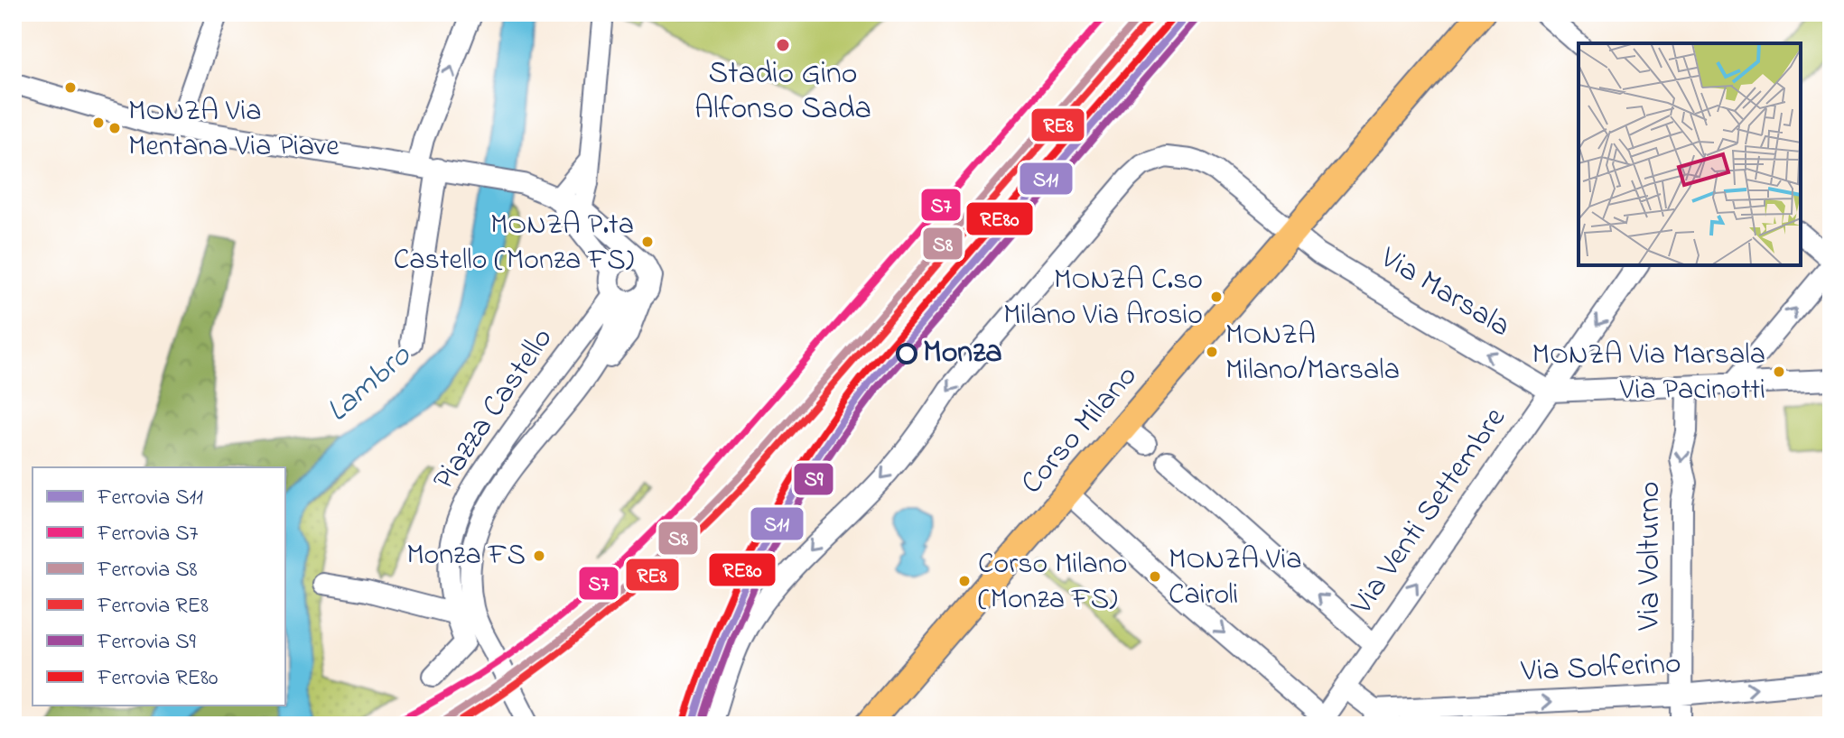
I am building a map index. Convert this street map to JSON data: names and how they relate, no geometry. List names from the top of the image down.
{
  "streets": {
    "main road": ["Corso Milano"],
    "street": [
      "Via Marsala",
      "Piazza Castello",
      "Via Venti Settembre",
      "Via Volturno",
      "Via Solferino"
    ]
  },
  "crossings": [
    ["Via Marsala", "Corso Milano"],
    ["Via Marsala", "Via Venti Settembre"],
    ["Via Volturno", "Via Solferino"]
  ],
  "one_way": ["Via Volturno", "Via Solferino"],
  "water": ["Lambro"],
  "places": [
    "Stadio Gino Alfonso Sada",
    "MONZA Via Mentana Via Piave",
    "MONZA P.ta Castello (Monza FS)",
    "MONZA C.so Milano Via Arosio",
    "MONZA Milano/Marsala",
    "Monza",
    "MONZA Via Marsala Via Pacinotti",
    "Monza FS",
    "MONZA Via Cairoli",
    "Corso Milano (Monza FS)"
  ],
  "lines": [
    "rail line S11",
    "rail line S7",
    "rail line S8",
    "rail line RE80",
    "rail line RE8",
    "rail line S9"
  ],
  "legend": [
    "Ferrovia S11",
    "Ferrovia S7",
    "Ferrovia S8",
    "Ferrovia RE8",
    "Ferrovia S9",
    "Ferrovia RE80"
  ]
}
